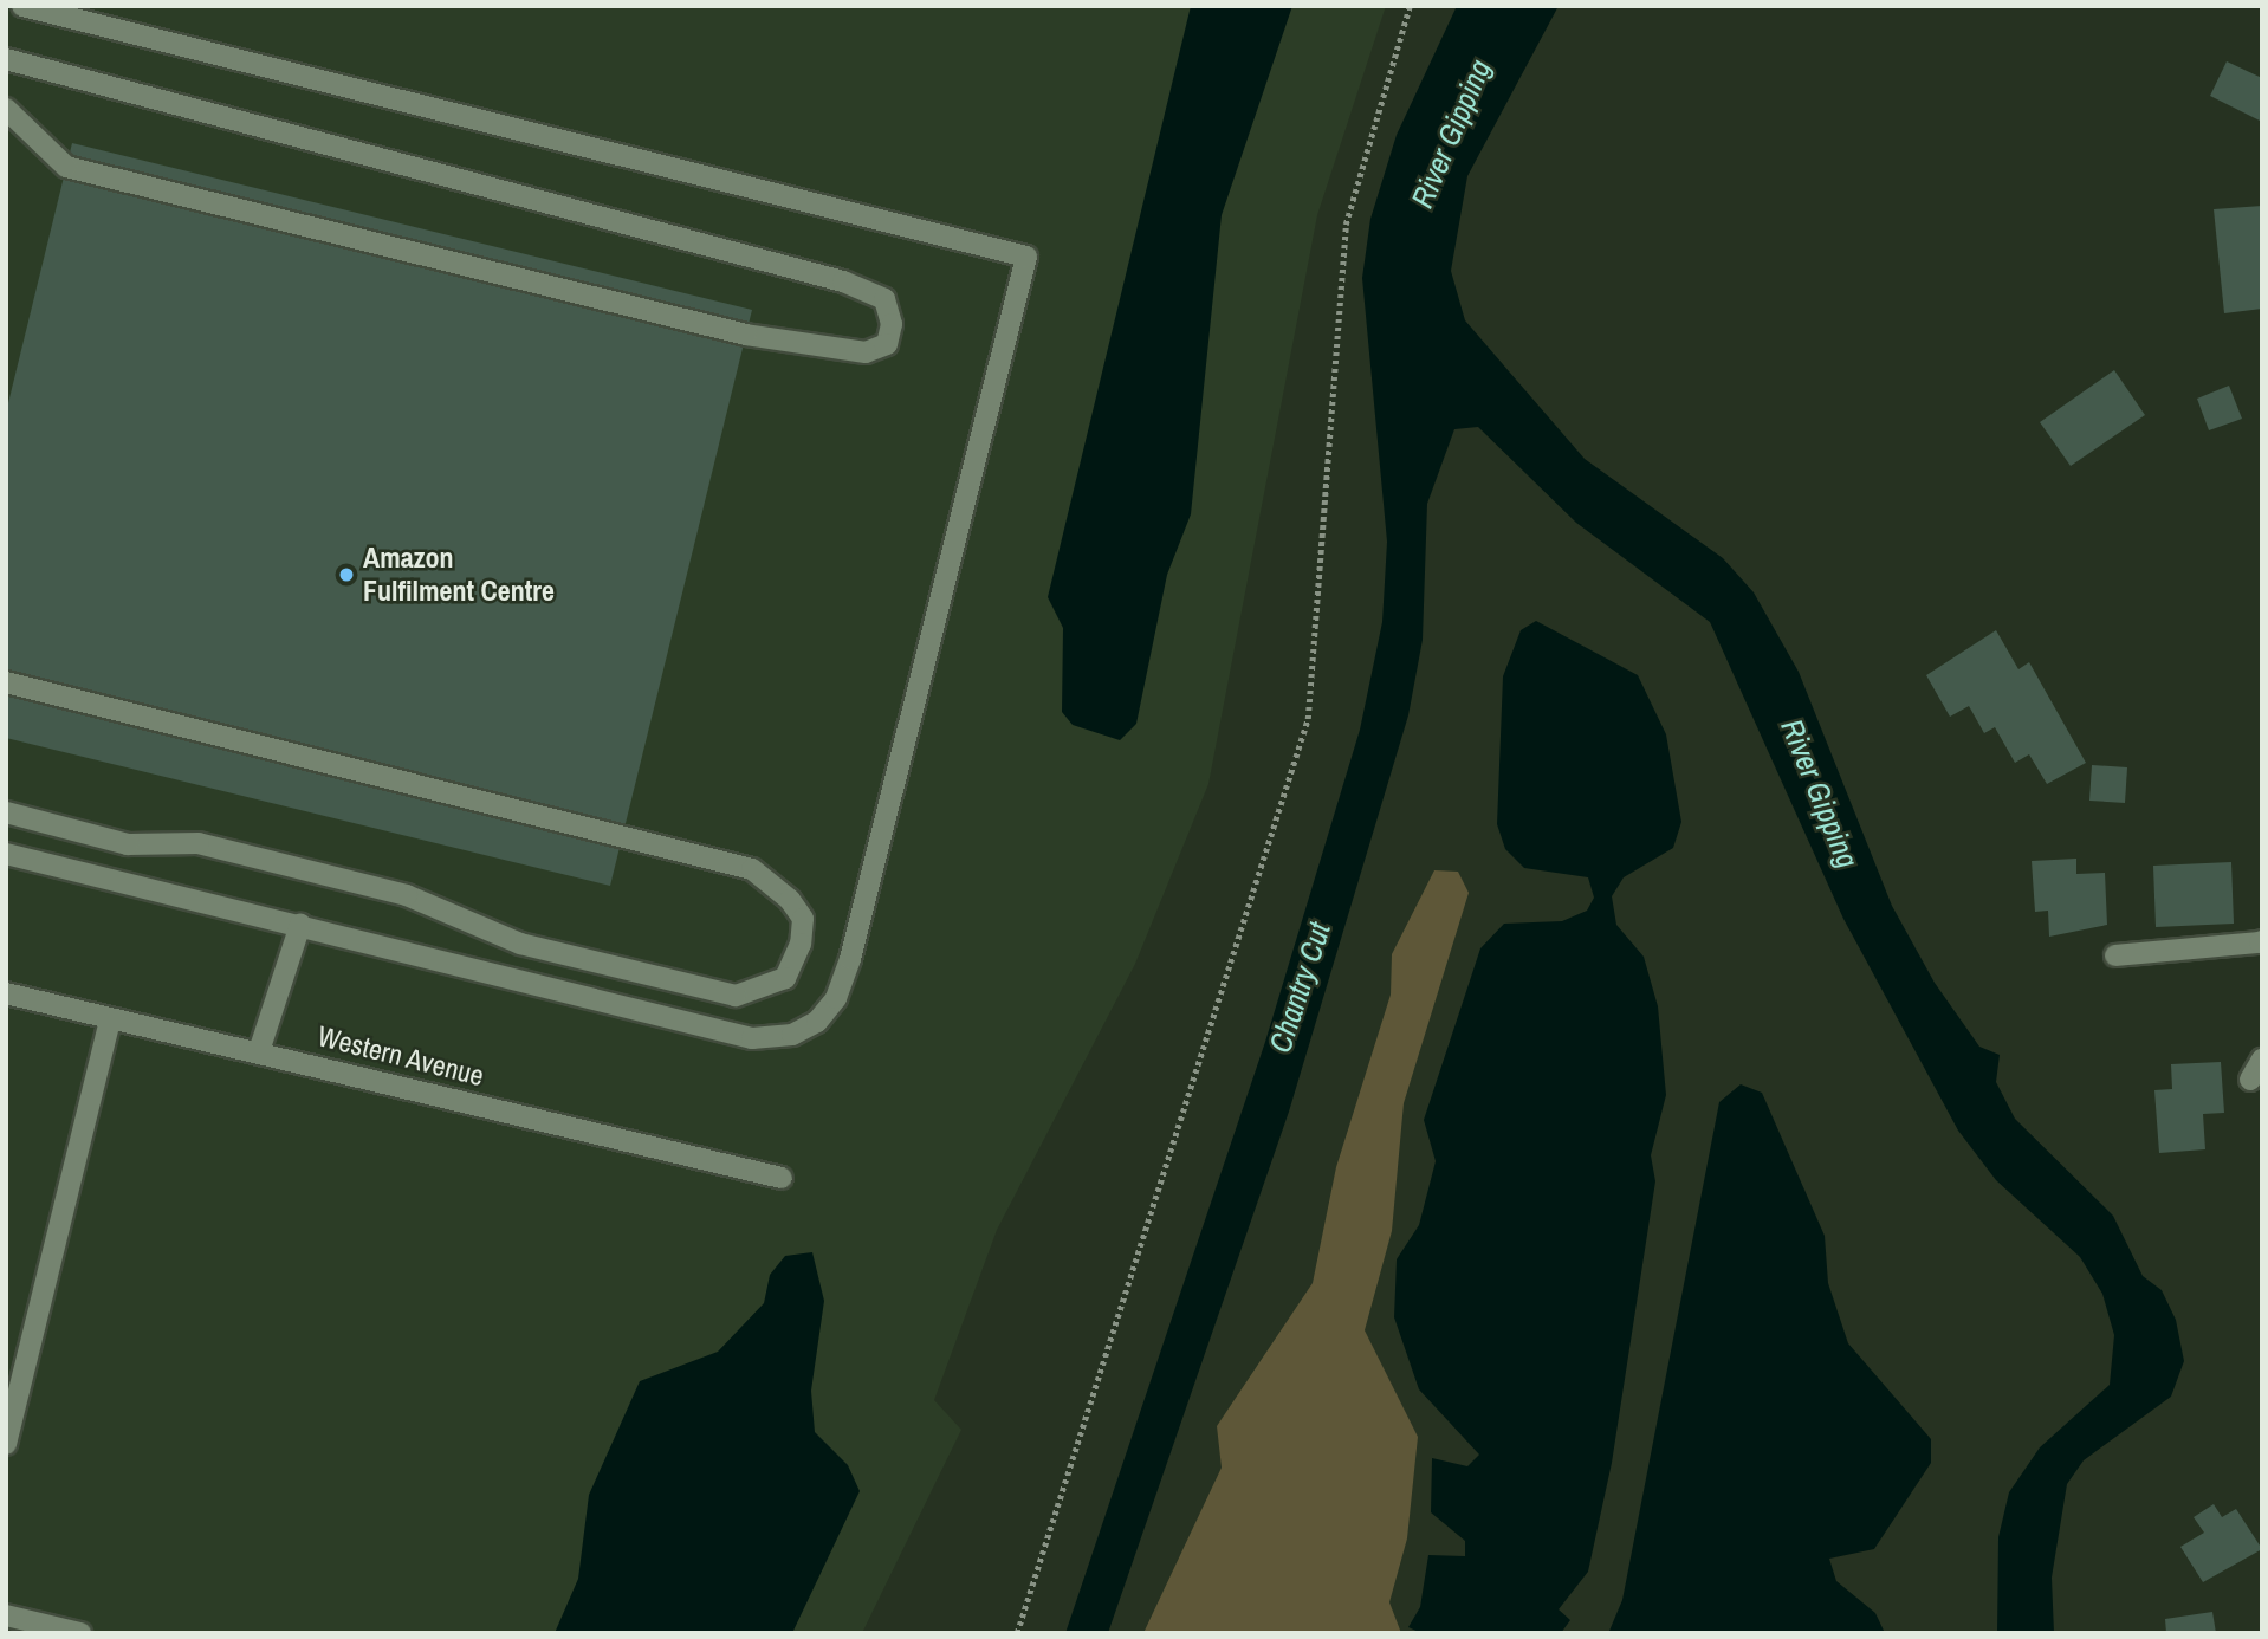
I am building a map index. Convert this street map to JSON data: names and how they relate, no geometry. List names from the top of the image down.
{
  "streets": {
    "street": ["Western Avenue"]
  },
  "water": ["River Gipping", "Chantry Cut"],
  "places": ["Amazon Fulfilment Centre"]
}
